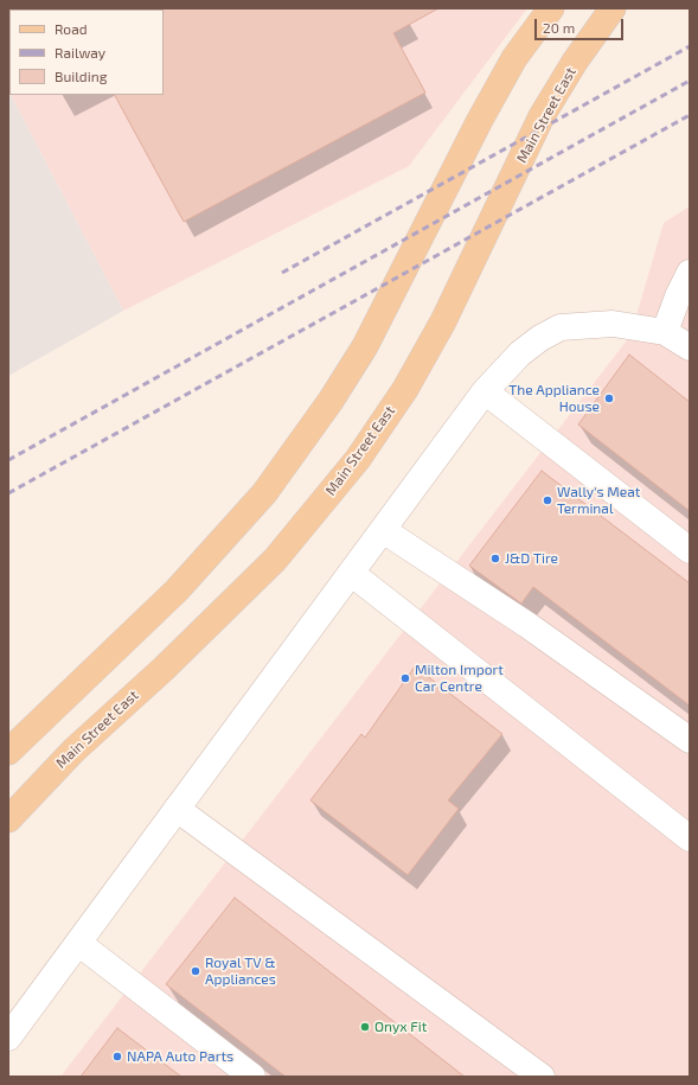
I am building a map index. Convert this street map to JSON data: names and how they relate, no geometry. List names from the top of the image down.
{
  "streets": {
    "main road": ["Main Street East"]
  },
  "places": [
    "The Appliance House",
    "Wally's Meat Terminal",
    "J&D Tire",
    "Milton Import Car Centre",
    "Royal TV & Appliances",
    "Onyx Fit",
    "NAPA Auto Parts"
  ],
  "legend": ["Road", "Railway", "Building"],
  "scale_bar": "20 m"
}
